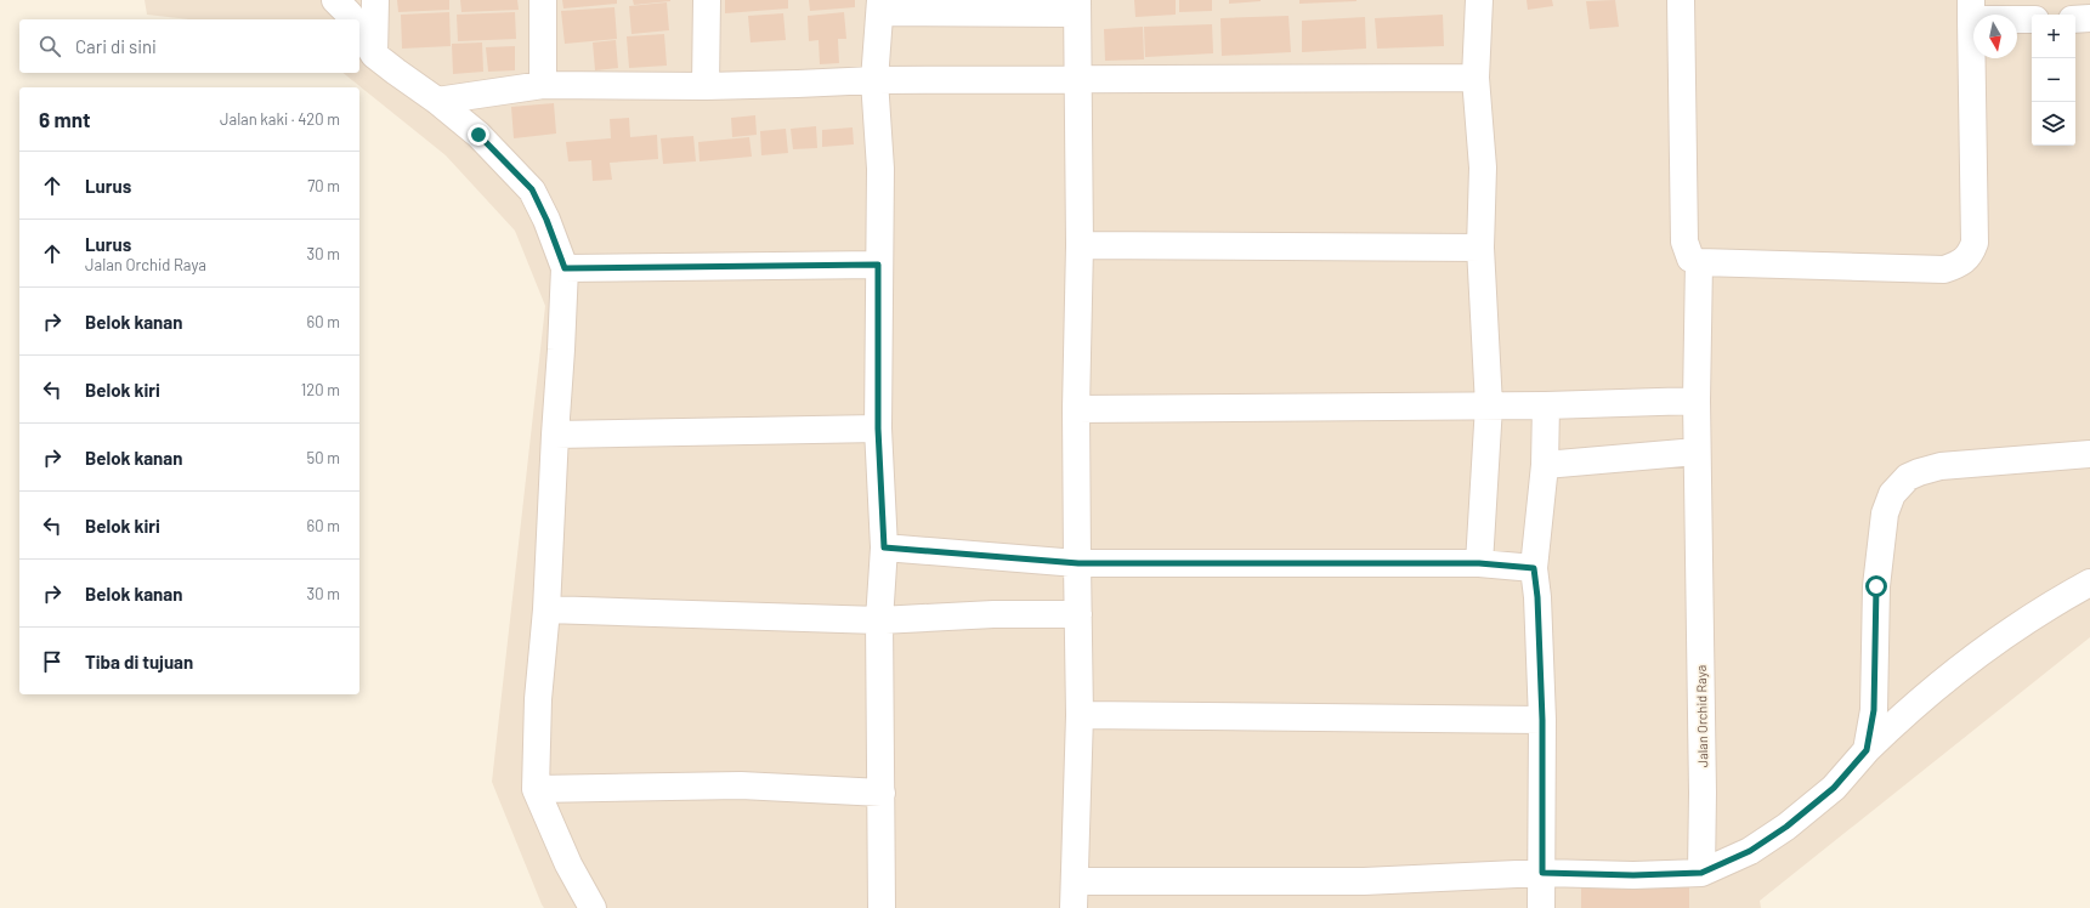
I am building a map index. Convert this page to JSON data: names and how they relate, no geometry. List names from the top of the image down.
{
  "streets": {
    "street": ["Jalan Orchid Raya"]
  },
  "north": "bottom",
  "page": {
    "map_buttons": ["+", "−"],
    "search": "Cari di sini",
    "heading": ["6 mnt", "Jalan kaki · 420 m"],
    "list": [
      ["Lurus", "70 m"],
      ["Lurus", "Jalan Orchid Raya", "30 m"],
      ["Belok kanan", "60 m"],
      ["Belok kiri", "120 m"],
      ["Belok kanan", "50 m"],
      ["Belok kiri", "60 m"],
      ["Belok kanan", "30 m"],
      "Tiba di tujuan"
    ]
  }
}
